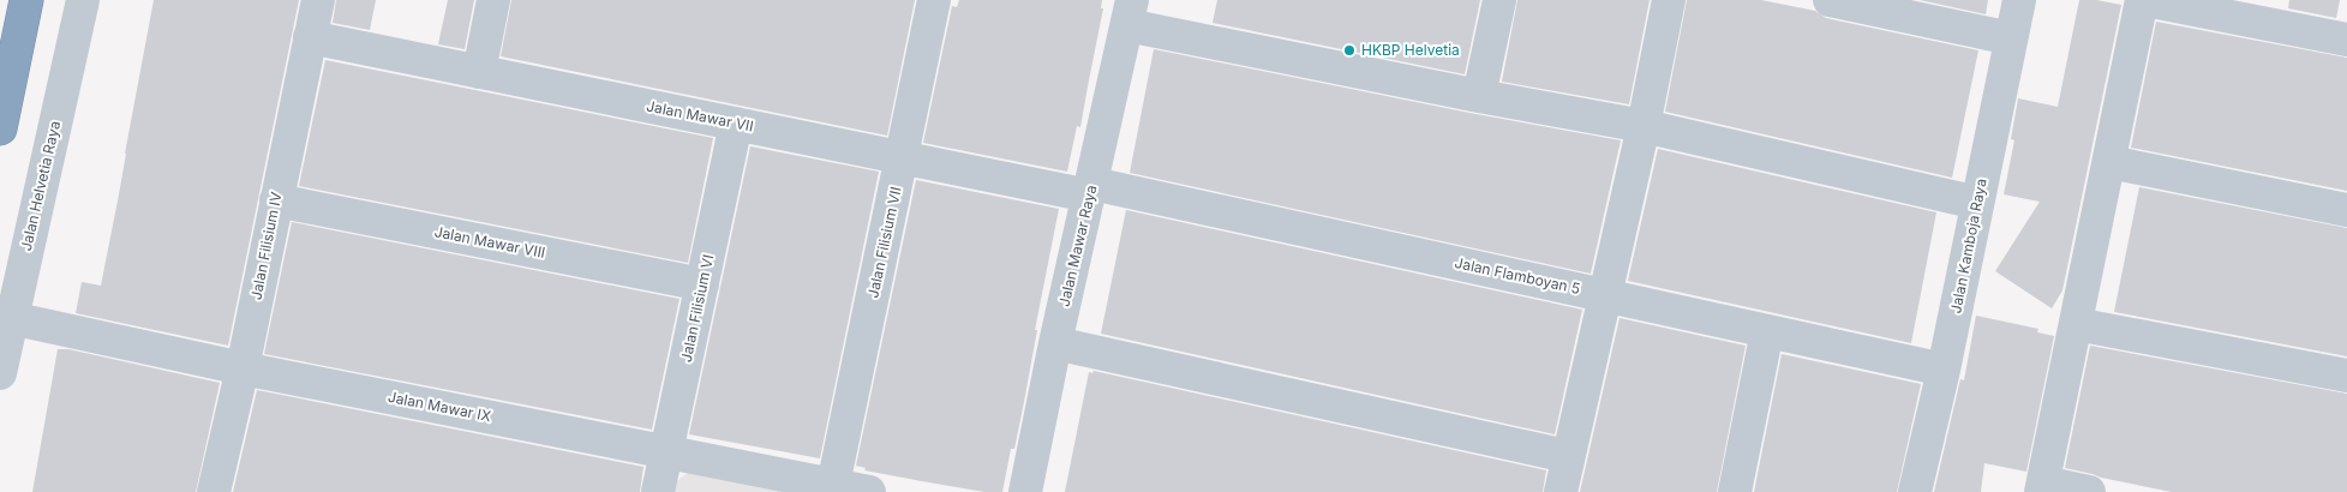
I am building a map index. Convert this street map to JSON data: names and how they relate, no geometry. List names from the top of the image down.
{
  "streets": {
    "street": [
      "Jalan Mawar VII",
      "Jalan Helvetia Raya",
      "Jalan Mawar VIII",
      "Jalan Filisium VII",
      "Jalan Filisium IV",
      "Jalan Mawar Raya",
      "Jalan Kamboja Raya",
      "Jalan Flamboyan 5",
      "Jalan Filisium VI",
      "Jalan Mawar IX"
    ]
  },
  "crossings": [
    ["Jalan Mawar VII", "Jalan Filisium VII"],
    ["Jalan Mawar VII", "Jalan Filisium IV"],
    ["Jalan Mawar VII", "Jalan Mawar Raya"],
    ["Jalan Mawar VII", "Jalan Flamboyan 5"],
    ["Jalan Mawar VII", "Jalan Filisium VI"],
    ["Jalan Helvetia Raya", "Jalan Mawar IX"],
    ["Jalan Mawar VIII", "Jalan Filisium IV"],
    ["Jalan Mawar VIII", "Jalan Filisium VI"],
    ["Jalan Filisium VII", "Jalan Mawar IX"],
    ["Jalan Filisium IV", "Jalan Mawar IX"],
    ["Jalan Mawar Raya", "Jalan Flamboyan 5"],
    ["Jalan Kamboja Raya", "Jalan Flamboyan 5"],
    ["Jalan Filisium VI", "Jalan Mawar IX"]
  ],
  "places": ["HKBP Helvetia"]
}
